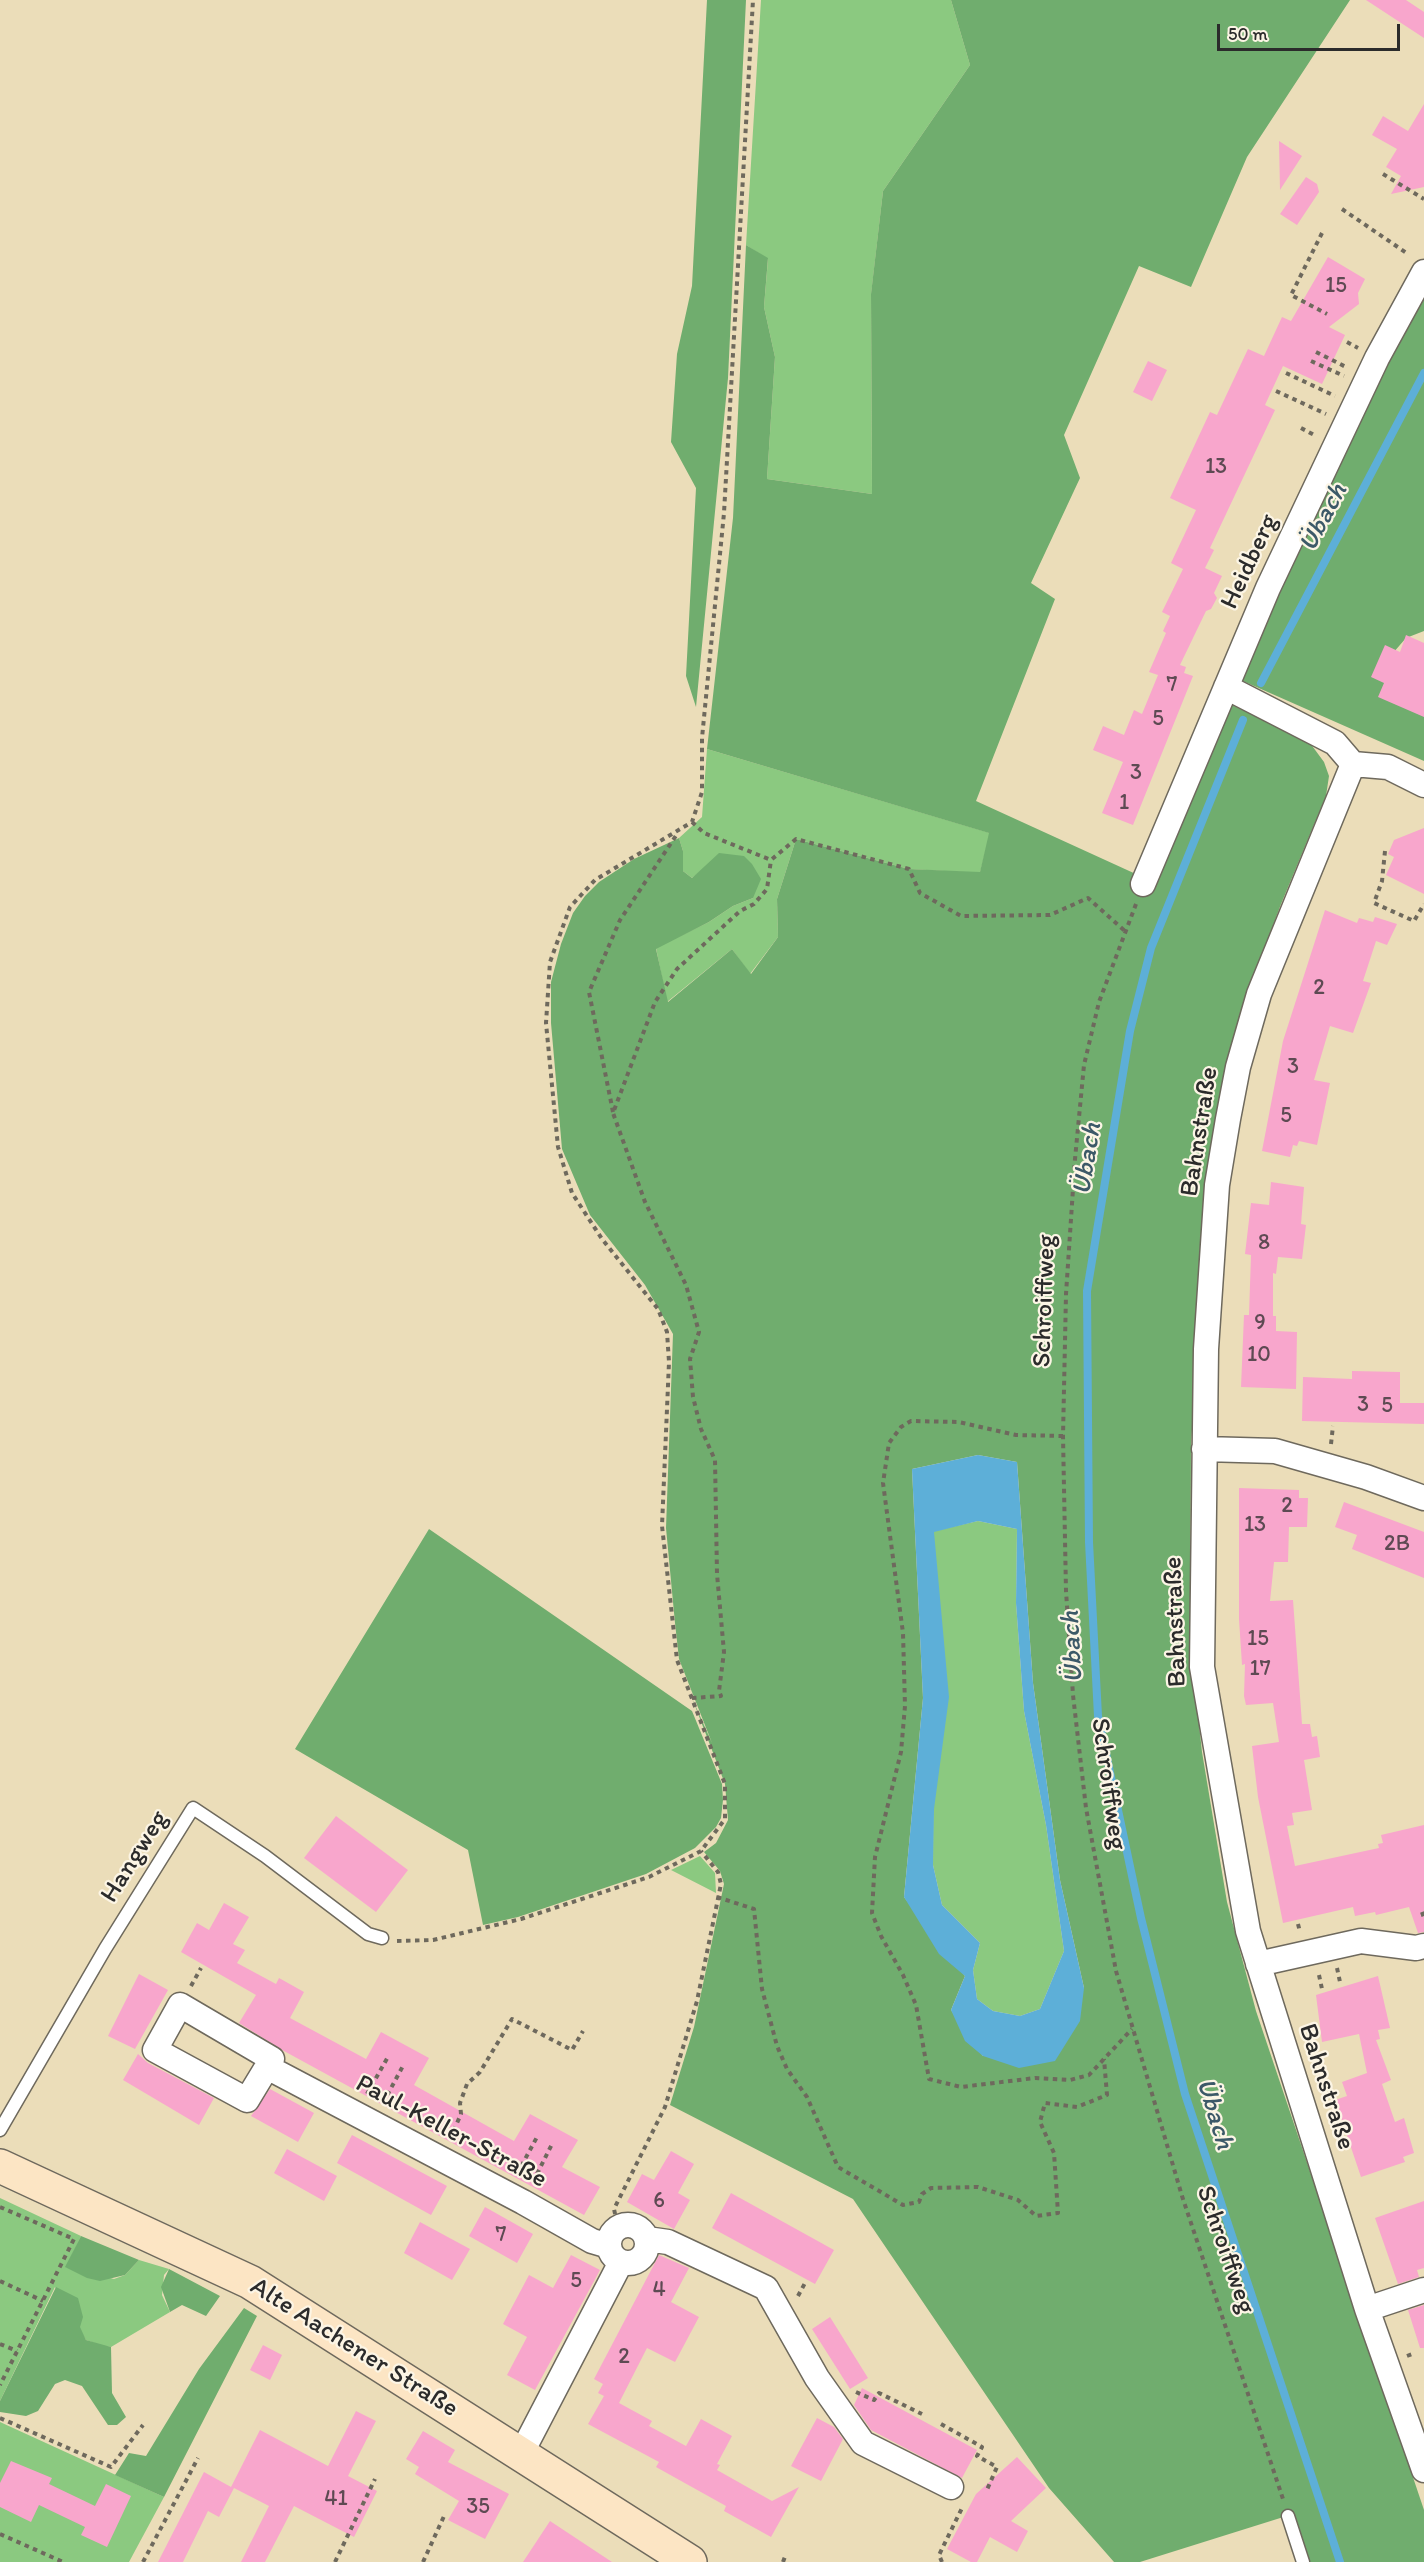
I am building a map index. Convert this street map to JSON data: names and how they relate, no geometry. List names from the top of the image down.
{
  "streets": {
    "main road": ["Alte Aachener Straße"],
    "street": ["Heidberg", "Bahnstraße", "Paul-Keller-Straße"],
    "lane": ["Hangweg"],
    "path": ["Schroiffweg"]
  },
  "crossings": [
    ["Heidberg", "Schroiffweg"]
  ],
  "water": ["Übach"],
  "house_numbers": [
    "15",
    "13",
    "7",
    "5",
    "3",
    "1",
    "2",
    "3",
    "5",
    "8",
    "9",
    "10",
    "3",
    "5",
    "2",
    "13",
    "2B",
    "15",
    "17",
    "6",
    "7",
    "5",
    "4",
    "2",
    "41",
    "35"
  ],
  "scale_bar": "50 m"
}
